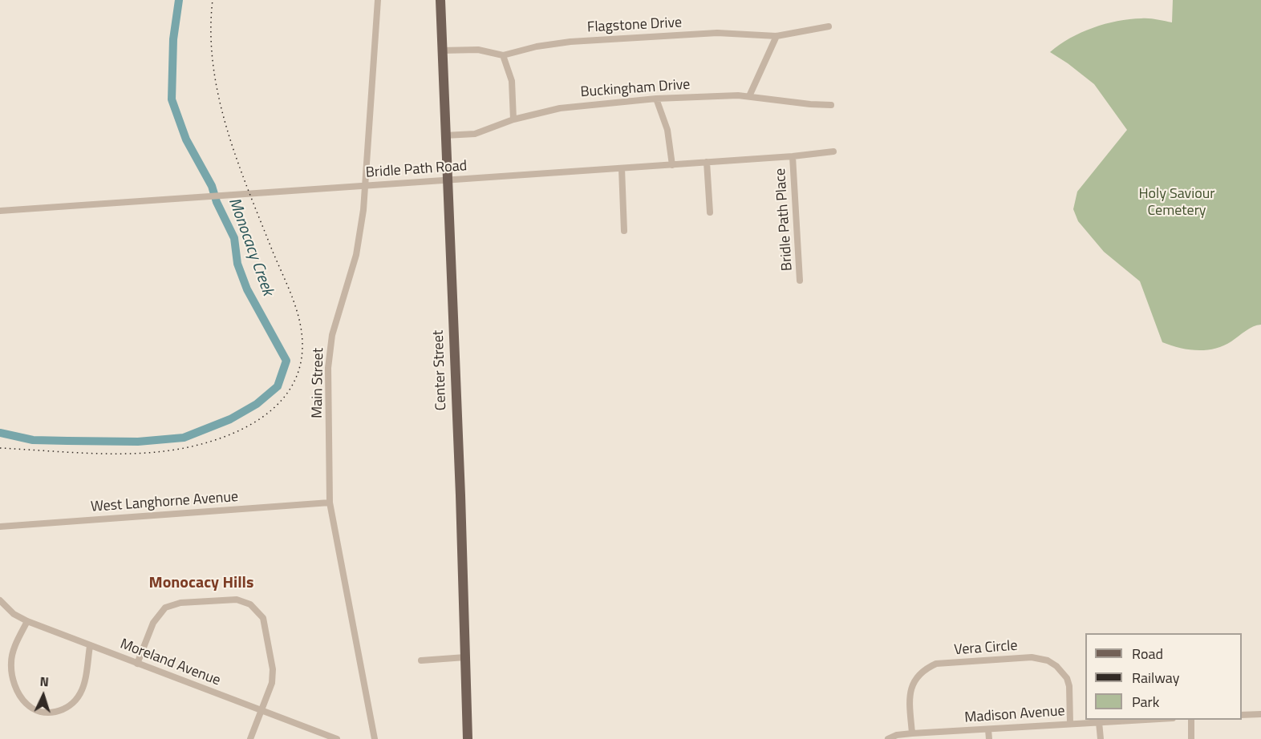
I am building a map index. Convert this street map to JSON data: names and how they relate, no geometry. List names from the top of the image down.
{
  "streets": {
    "main road": ["Center Street"],
    "street": [
      "Flagstone Drive",
      "Buckingham Drive",
      "Bridle Path Road",
      "Bridle Path Place",
      "Main Street",
      "West Langhorne Avenue",
      "Vera Circle",
      "Moreland Avenue",
      "Madison Avenue"
    ]
  },
  "crossings": [
    ["Flagstone Drive", "Center Street"],
    ["Buckingham Drive", "Center Street"],
    ["Bridle Path Road", "Bridle Path Place"],
    ["Bridle Path Road", "Center Street"],
    ["Bridle Path Road", "Main Street"],
    ["Main Street", "West Langhorne Avenue"],
    ["Vera Circle", "Madison Avenue"]
  ],
  "districts": ["Monocacy Hills"],
  "water": ["Monocacy Creek"],
  "parks": ["Holy Saviour Cemetery"],
  "legend": ["Road", "Railway", "Park"],
  "north": "top"
}
